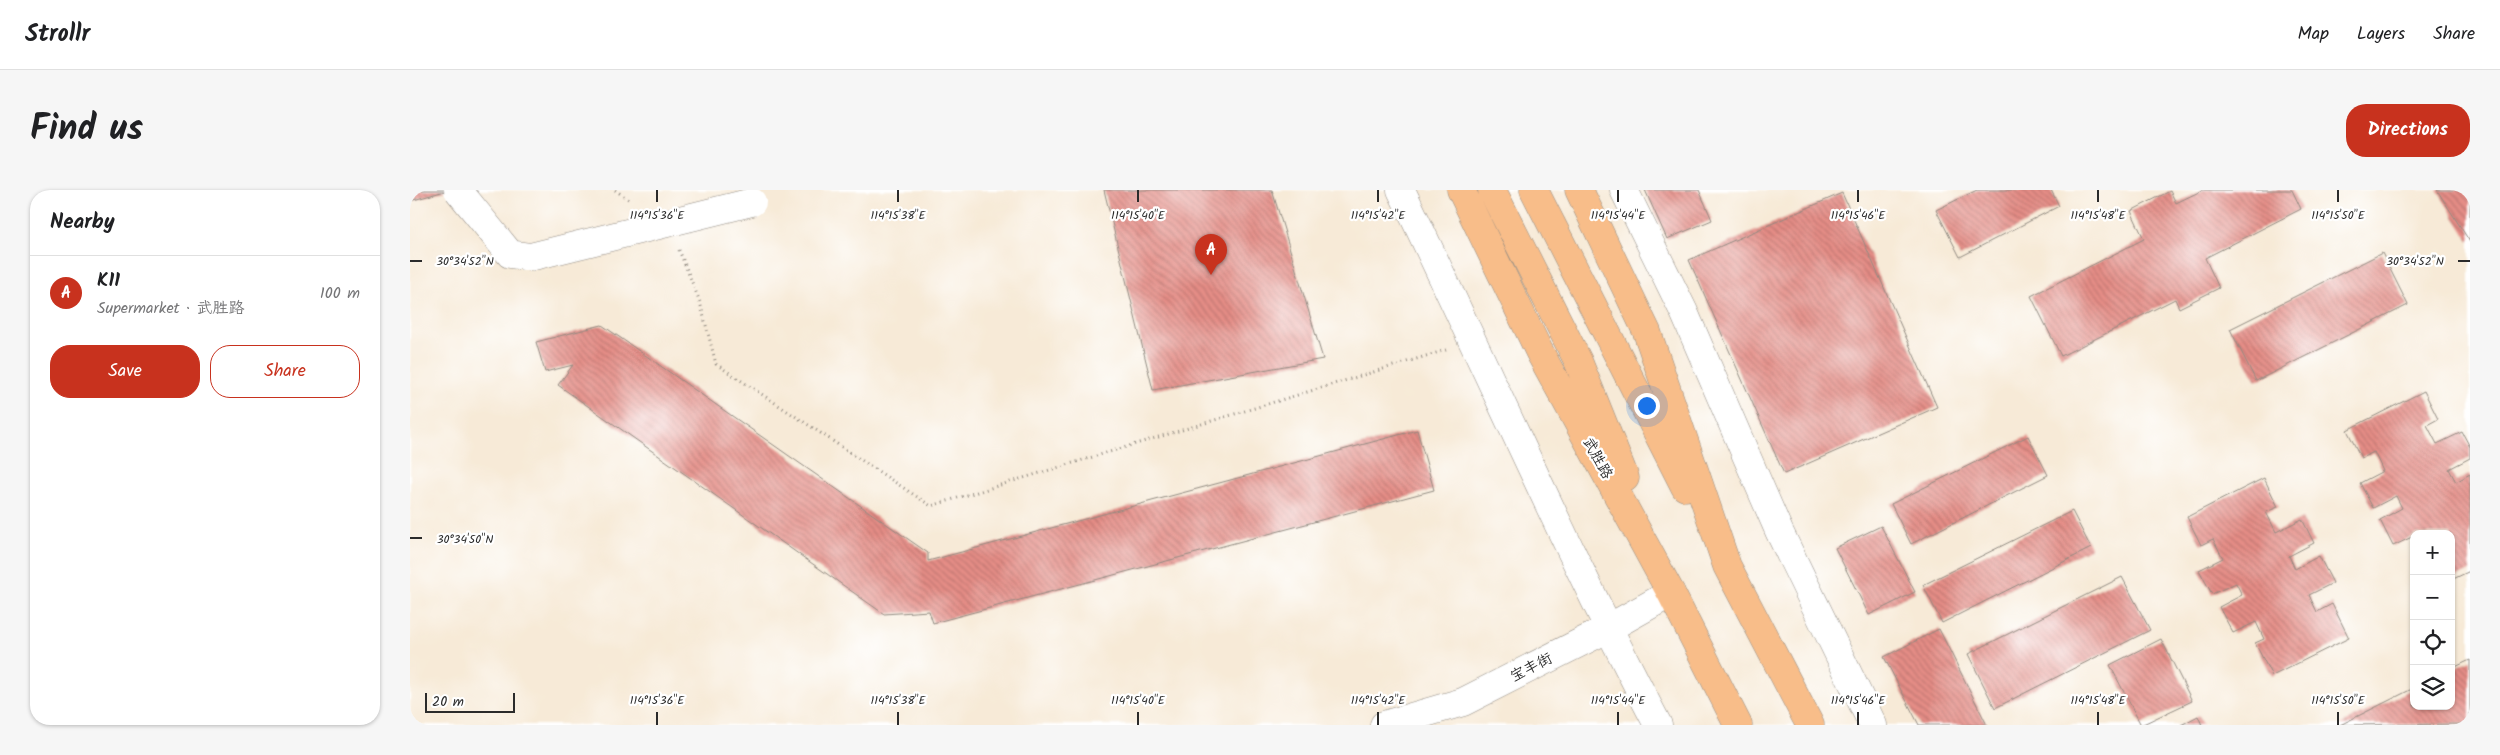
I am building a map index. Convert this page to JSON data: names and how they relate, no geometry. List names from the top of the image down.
{
  "streets": {
    "main road": ["武胜路"],
    "street": ["宝丰街"]
  },
  "crossings": [
    ["武胜路", "宝丰街"]
  ],
  "scale_bar": "20 m",
  "page": {
    "header": "Strollr",
    "nav": ["Map", "Layers", "Share"],
    "title": "Find us",
    "buttons": [
      "Directions",
      ["Save", "Share"]
    ],
    "heading": "Nearby",
    "pins": "A",
    "list": [
      {
        "mark": "A",
        "name": "K11",
        "note": "Supermarket · 武胜路",
        "value": "100 m"
      }
    ],
    "map_buttons": ["+", "−"],
    "scale": "20 m"
  },
  "coordinates": [
    "114°15'36\"E",
    "114°15'38\"E",
    "114°15'40\"E",
    "114°15'42\"E",
    "114°15'44\"E",
    "114°15'46\"E",
    "114°15'48\"E",
    "114°15'50\"E",
    "30°34'52\"N",
    "30°34'50\"N"
  ]
}
